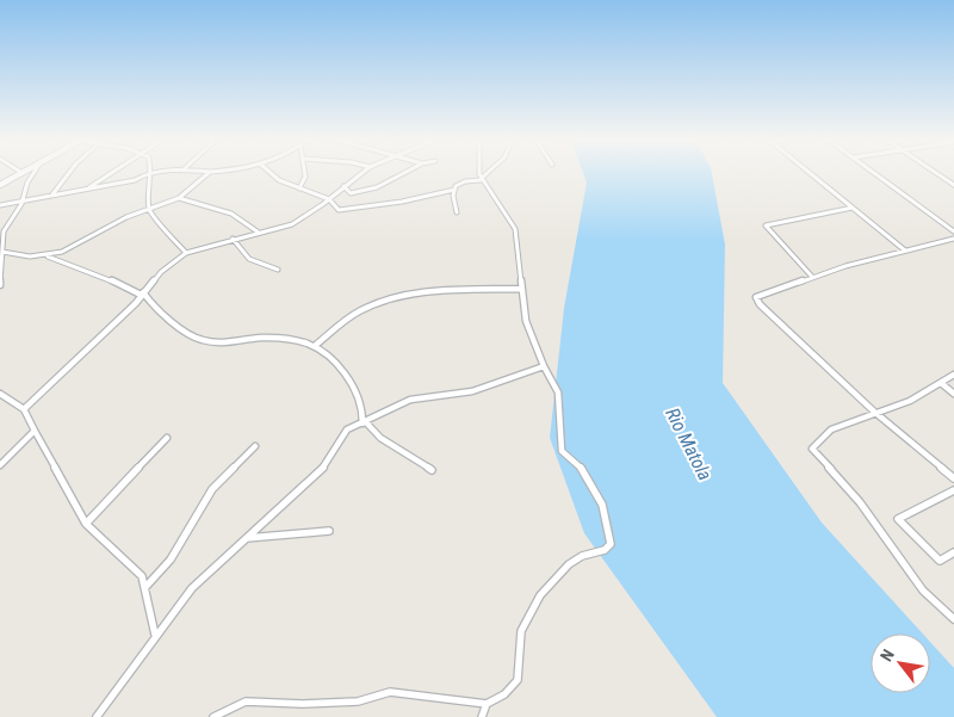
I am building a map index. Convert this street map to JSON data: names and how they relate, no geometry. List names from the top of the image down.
{
  "water": ["Rio Matola"],
  "north": "top left"
}
